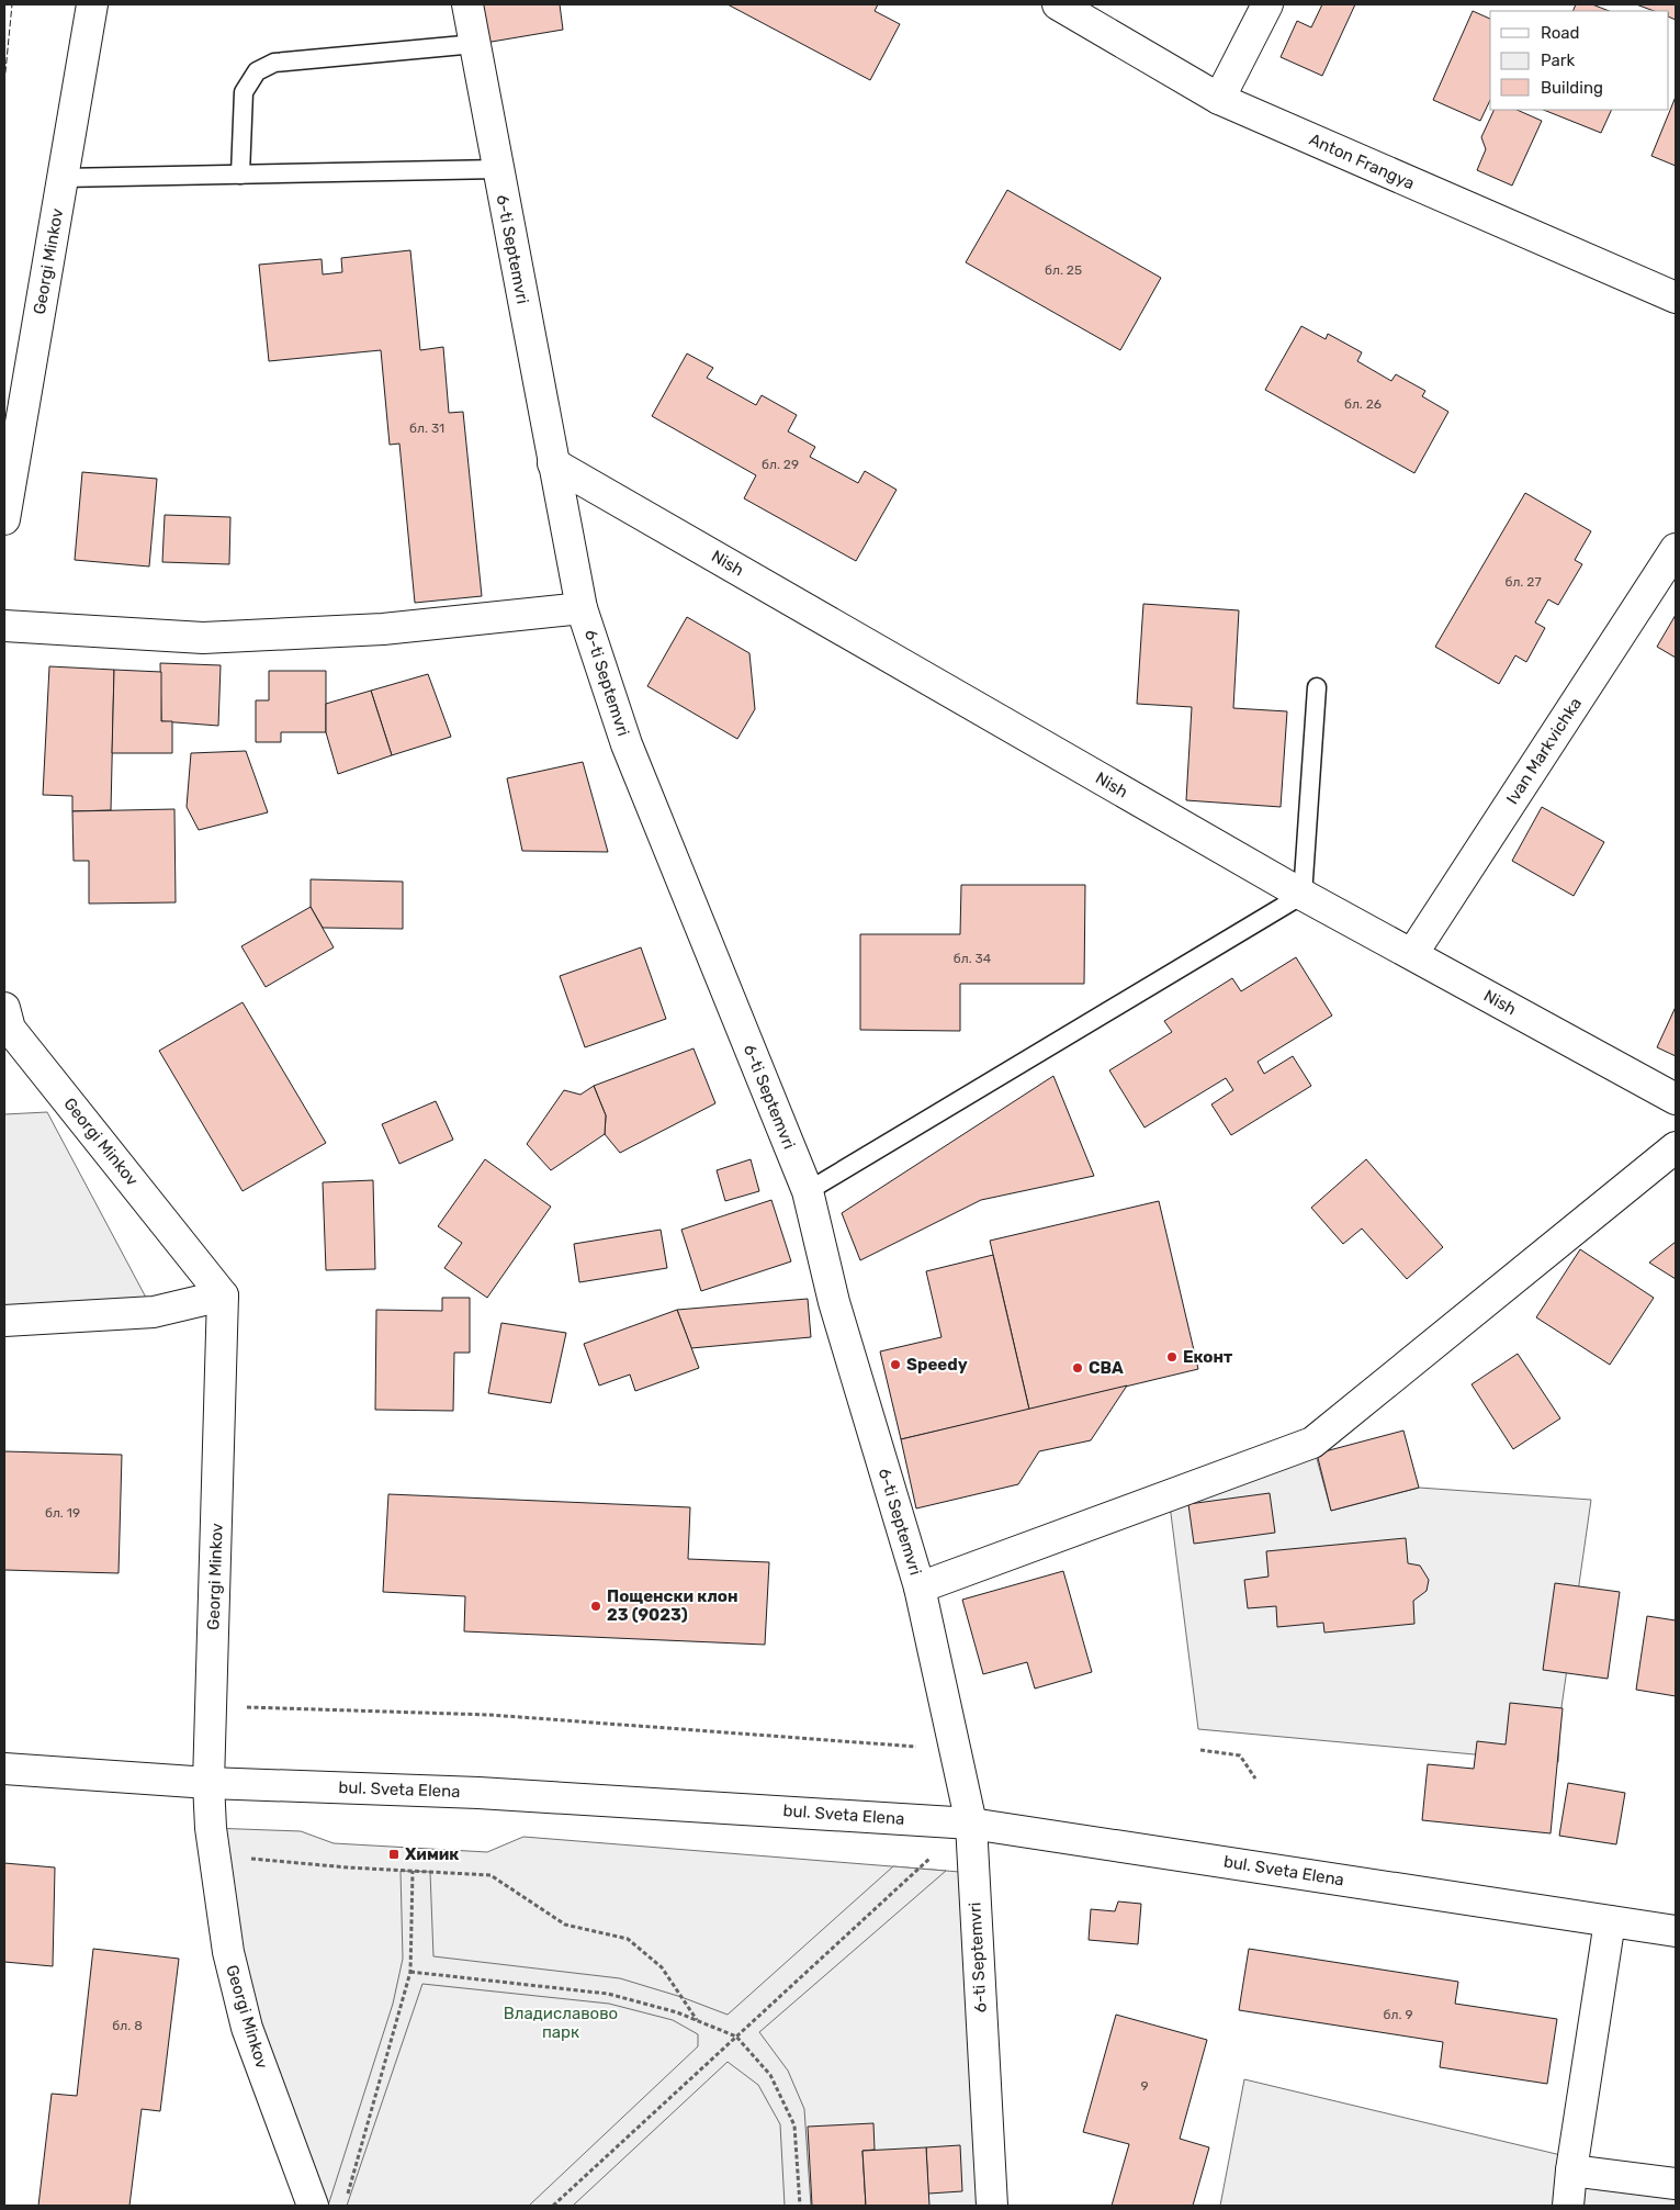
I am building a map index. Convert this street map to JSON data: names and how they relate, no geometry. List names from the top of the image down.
{
  "streets": {
    "street": [
      "Anton Frangya",
      "6-ti Septemvri",
      "Georgi Minkov",
      "Nish",
      "Ivan Markvichka",
      "bul. Sveta Elena"
    ]
  },
  "crossings": [
    ["6-ti Septemvri", "Nish"],
    ["6-ti Septemvri", "bul. Sveta Elena"],
    ["Georgi Minkov", "bul. Sveta Elena"],
    ["Nish", "Ivan Markvichka"]
  ],
  "parks": ["Владиславово парк"],
  "places": {
    "other": [
      "Еконт",
      "Speedy",
      "CBA",
      "Пощенски клон 23 (9023)"
    ],
    "transit": ["Химик"]
  },
  "house_numbers": [
    "бл. 25",
    "бл. 26",
    "бл. 31",
    "бл. 29",
    "бл. 27",
    "бл. 34",
    "бл. 19",
    "бл. 9",
    "бл. 8",
    "9"
  ],
  "legend": ["Road", "Park", "Building"]
}
